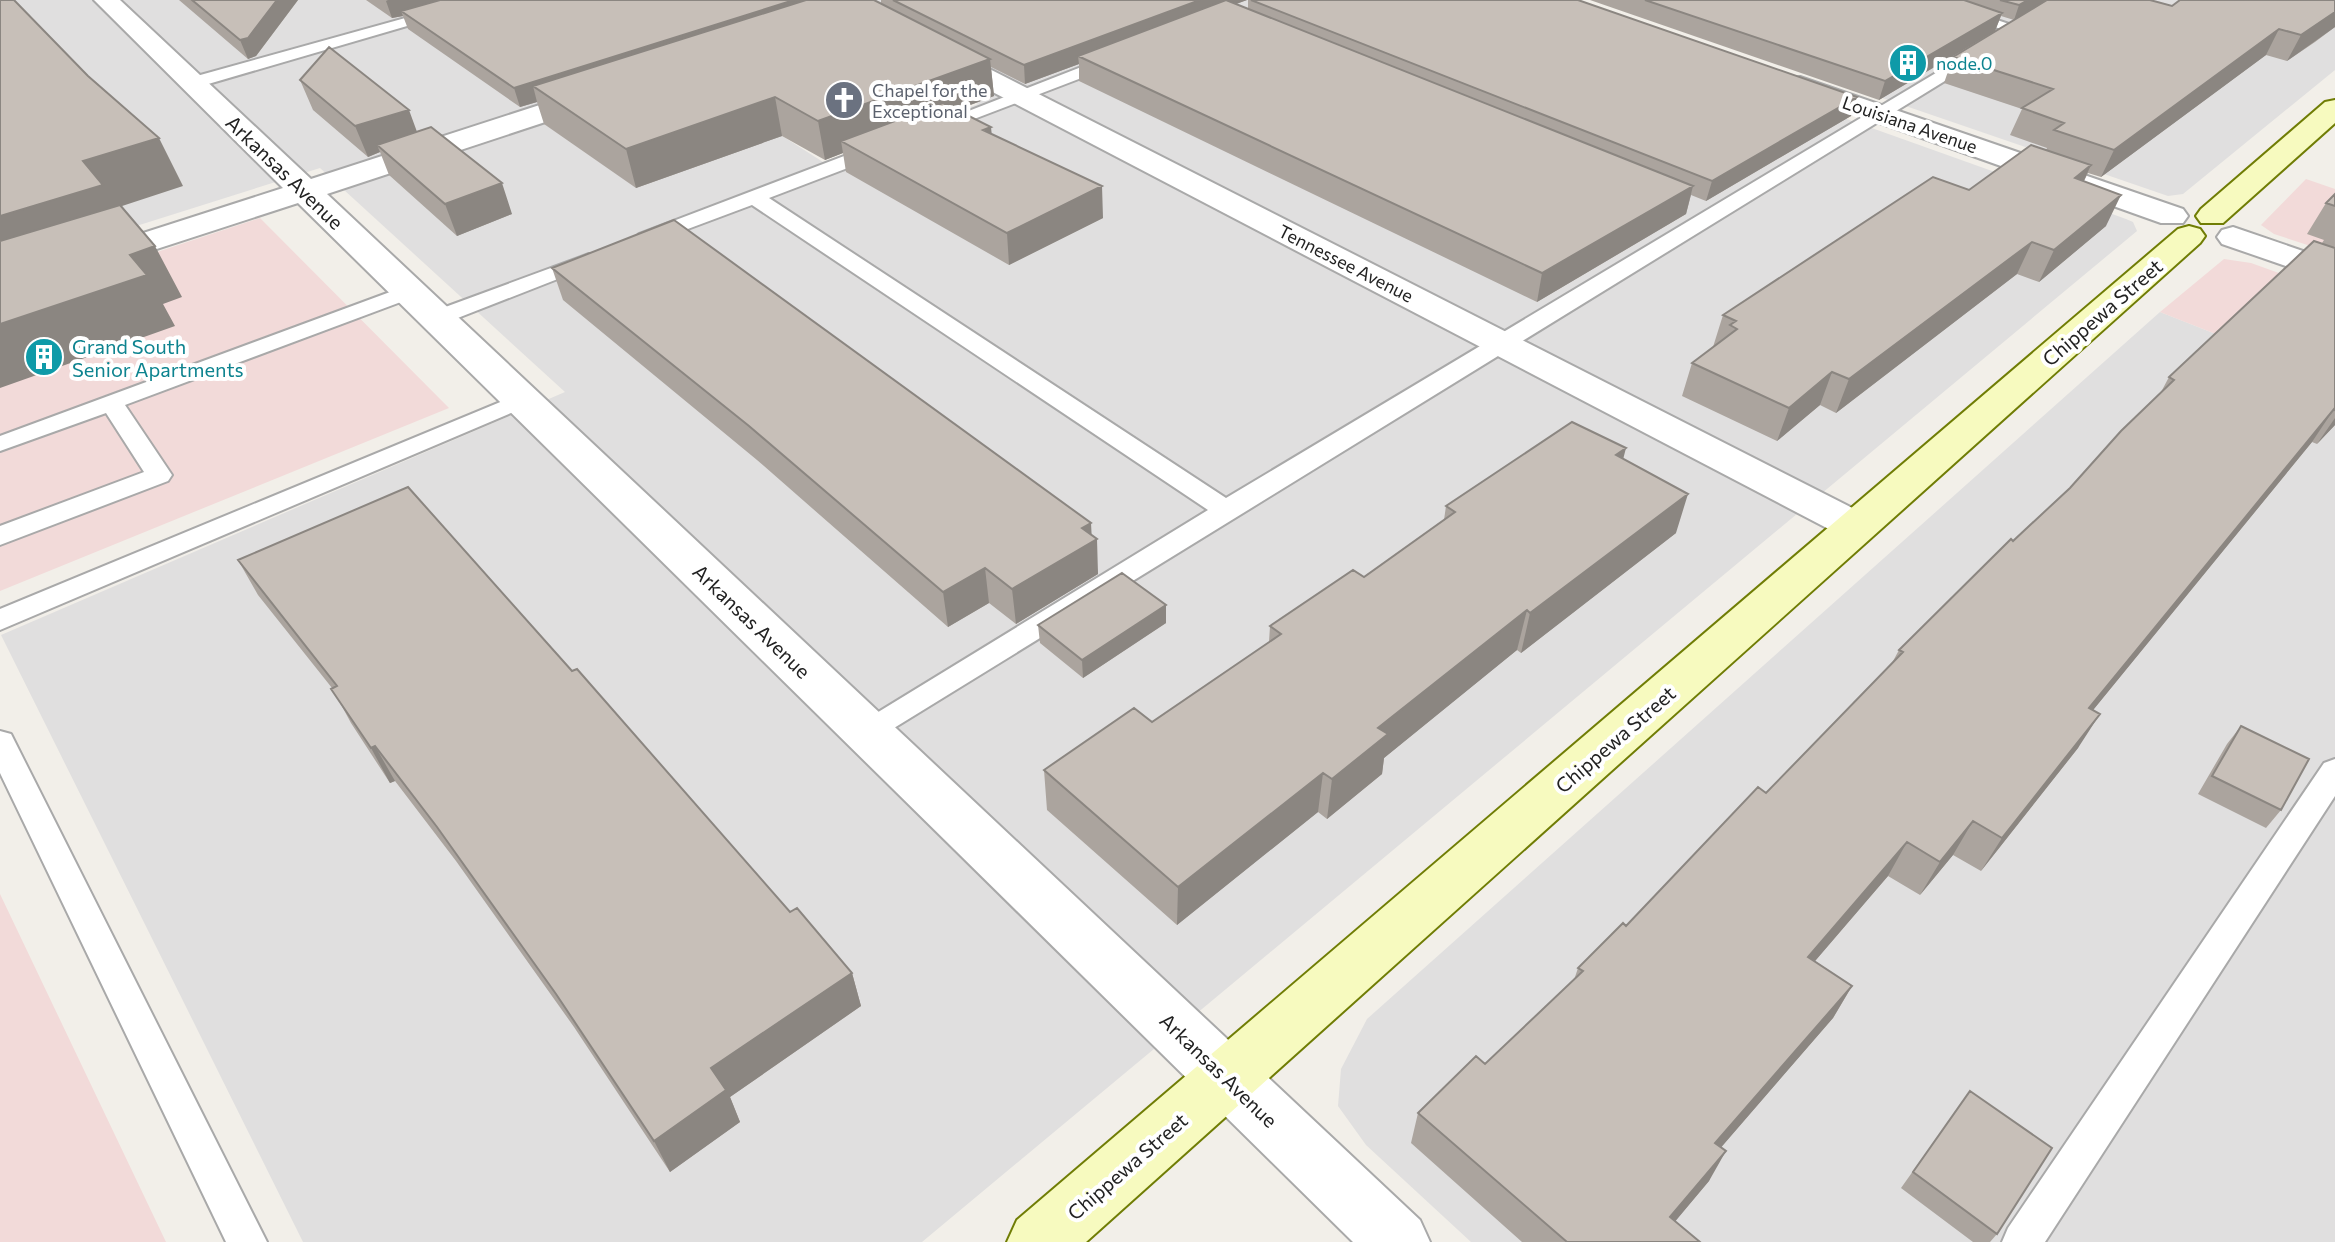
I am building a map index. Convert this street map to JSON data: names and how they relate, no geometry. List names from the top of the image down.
{
  "streets": {
    "main road": ["Chippewa Street"],
    "street": ["Louisiana Avenue", "Arkansas Avenue", "Tennessee Avenue"]
  },
  "crossings": [
    ["Louisiana Avenue", "Chippewa Street"],
    ["Arkansas Avenue", "Chippewa Street"],
    ["Tennessee Avenue", "Chippewa Street"]
  ],
  "places": {
    "building": ["node.0", "Grand South Senior Apartments"],
    "church": ["Chapel for the Exceptional"]
  }
}
